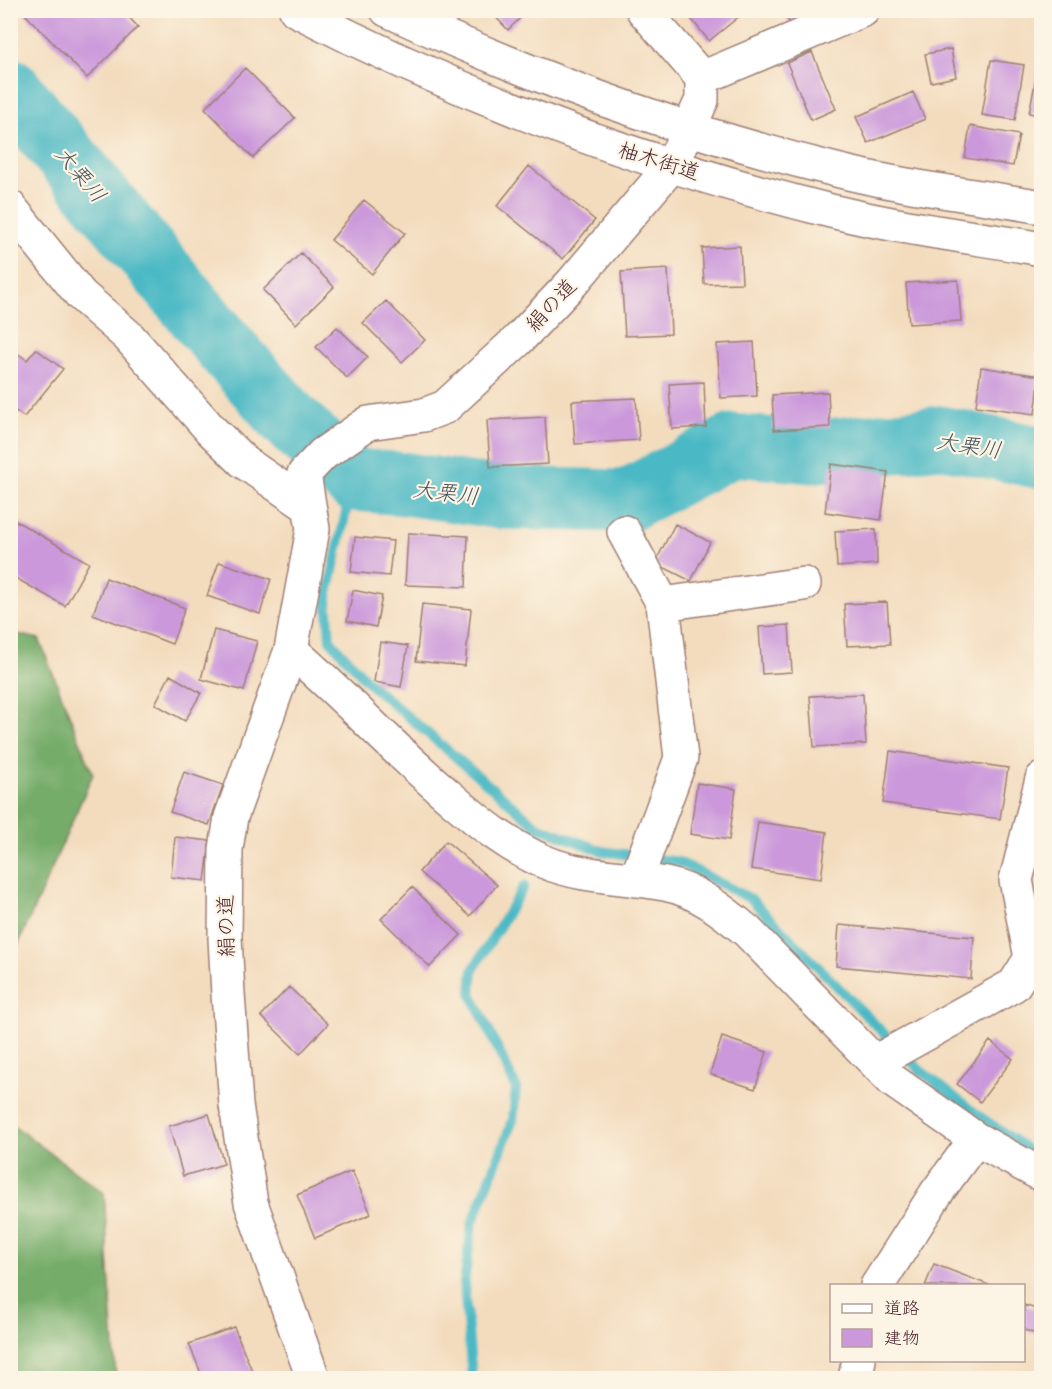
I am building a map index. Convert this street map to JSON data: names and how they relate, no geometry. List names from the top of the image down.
{
  "streets": {
    "street": ["柚木街道", "絹の道"]
  },
  "crossings": [
    ["柚木街道", "絹の道"]
  ],
  "water": ["大栗川"],
  "legend": ["道路", "建物"]
}
